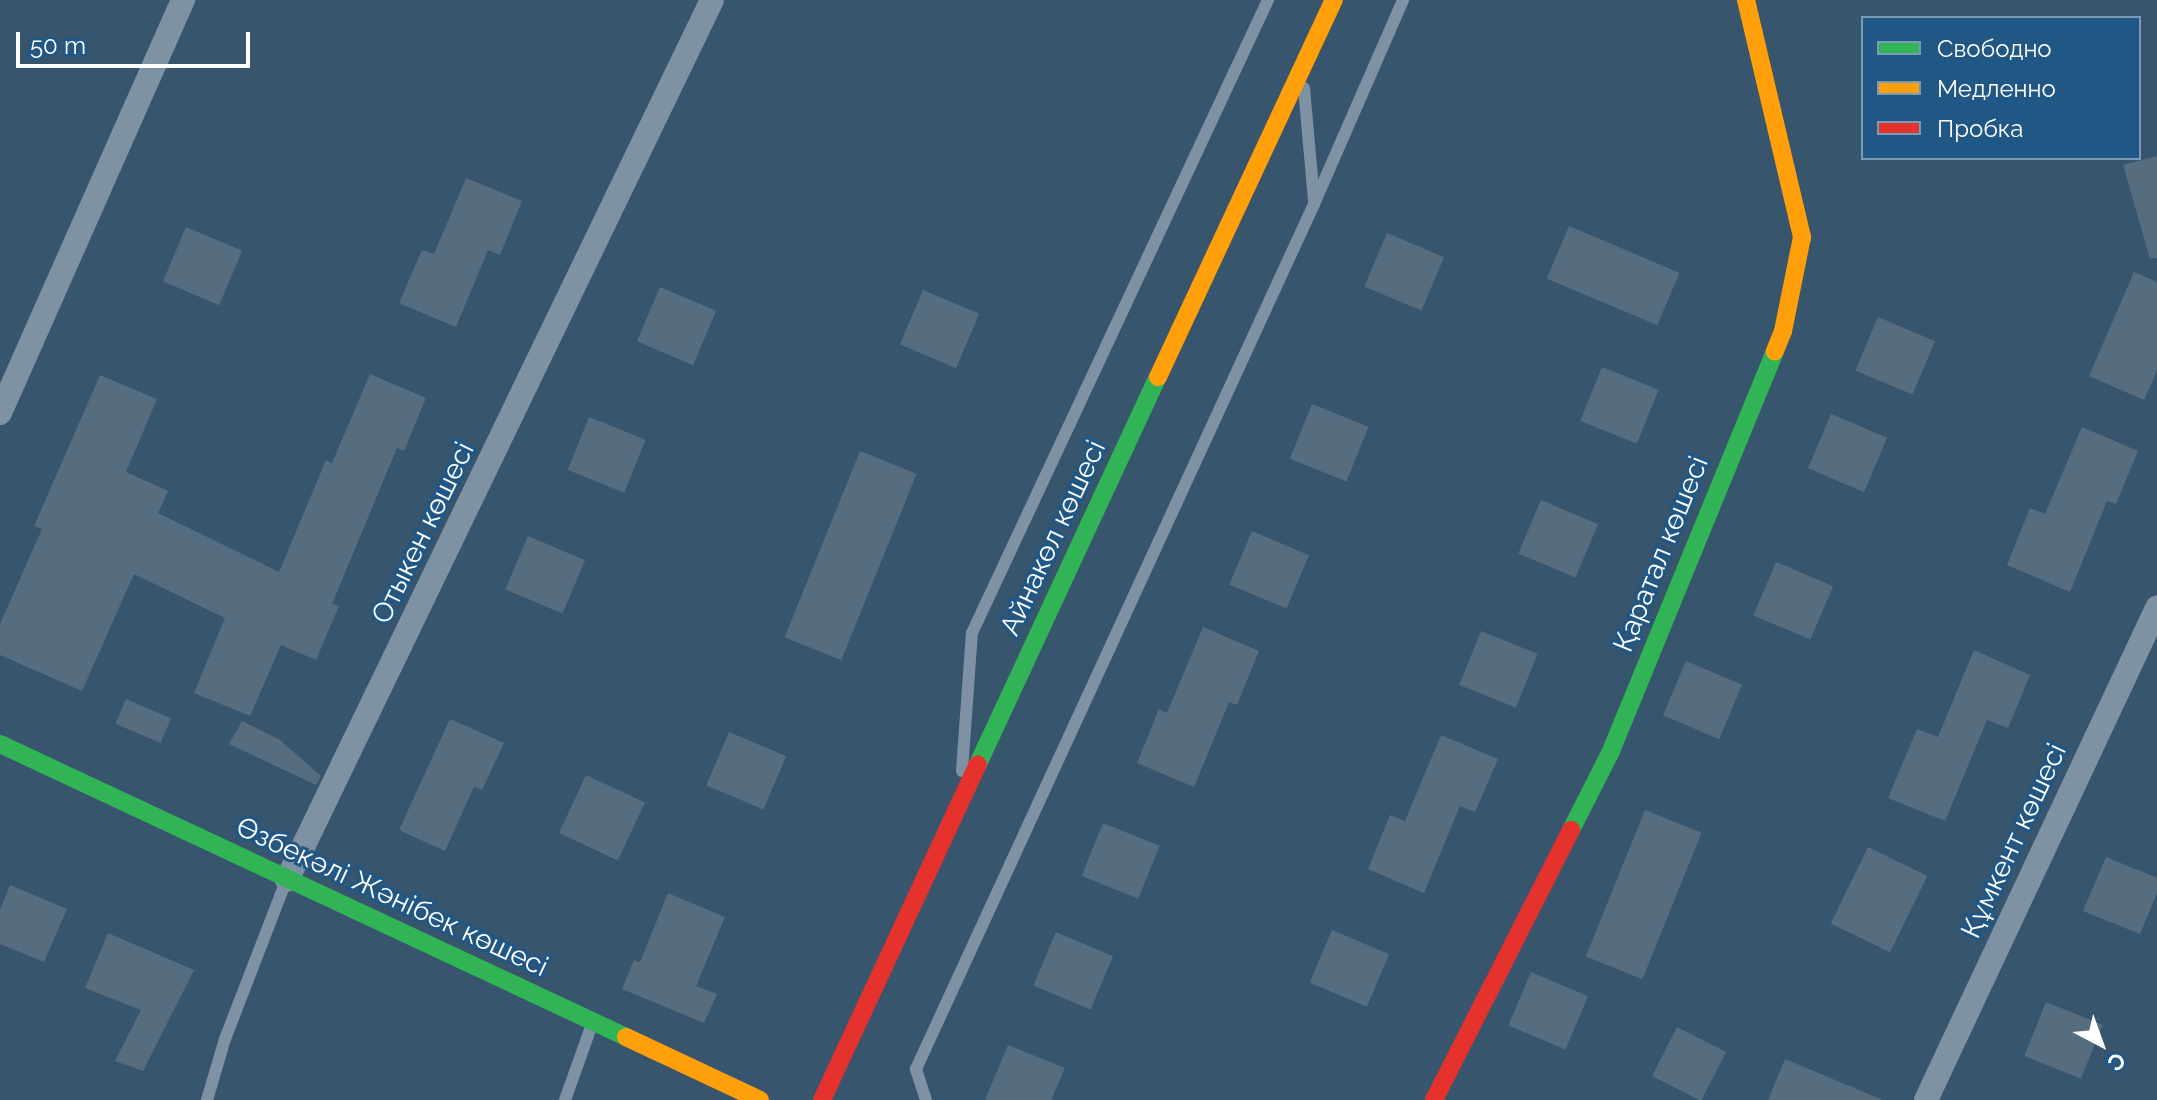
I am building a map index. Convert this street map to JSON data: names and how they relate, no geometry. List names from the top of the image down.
{
  "streets": {
    "street": [
      "Отыкен көшесі",
      "Айнакөл көшесі",
      "Қаратал көшесі",
      "Құмкент көшесі",
      "Өзбекәлі Жәнібек көшесі"
    ]
  },
  "crossings": [
    ["Отыкен көшесі", "Өзбекәлі Жәнібек көшесі"]
  ],
  "legend": ["Свободно", "Медленно", "Пробка"],
  "scale_bar": "50 m",
  "north": "bottom right"
}
